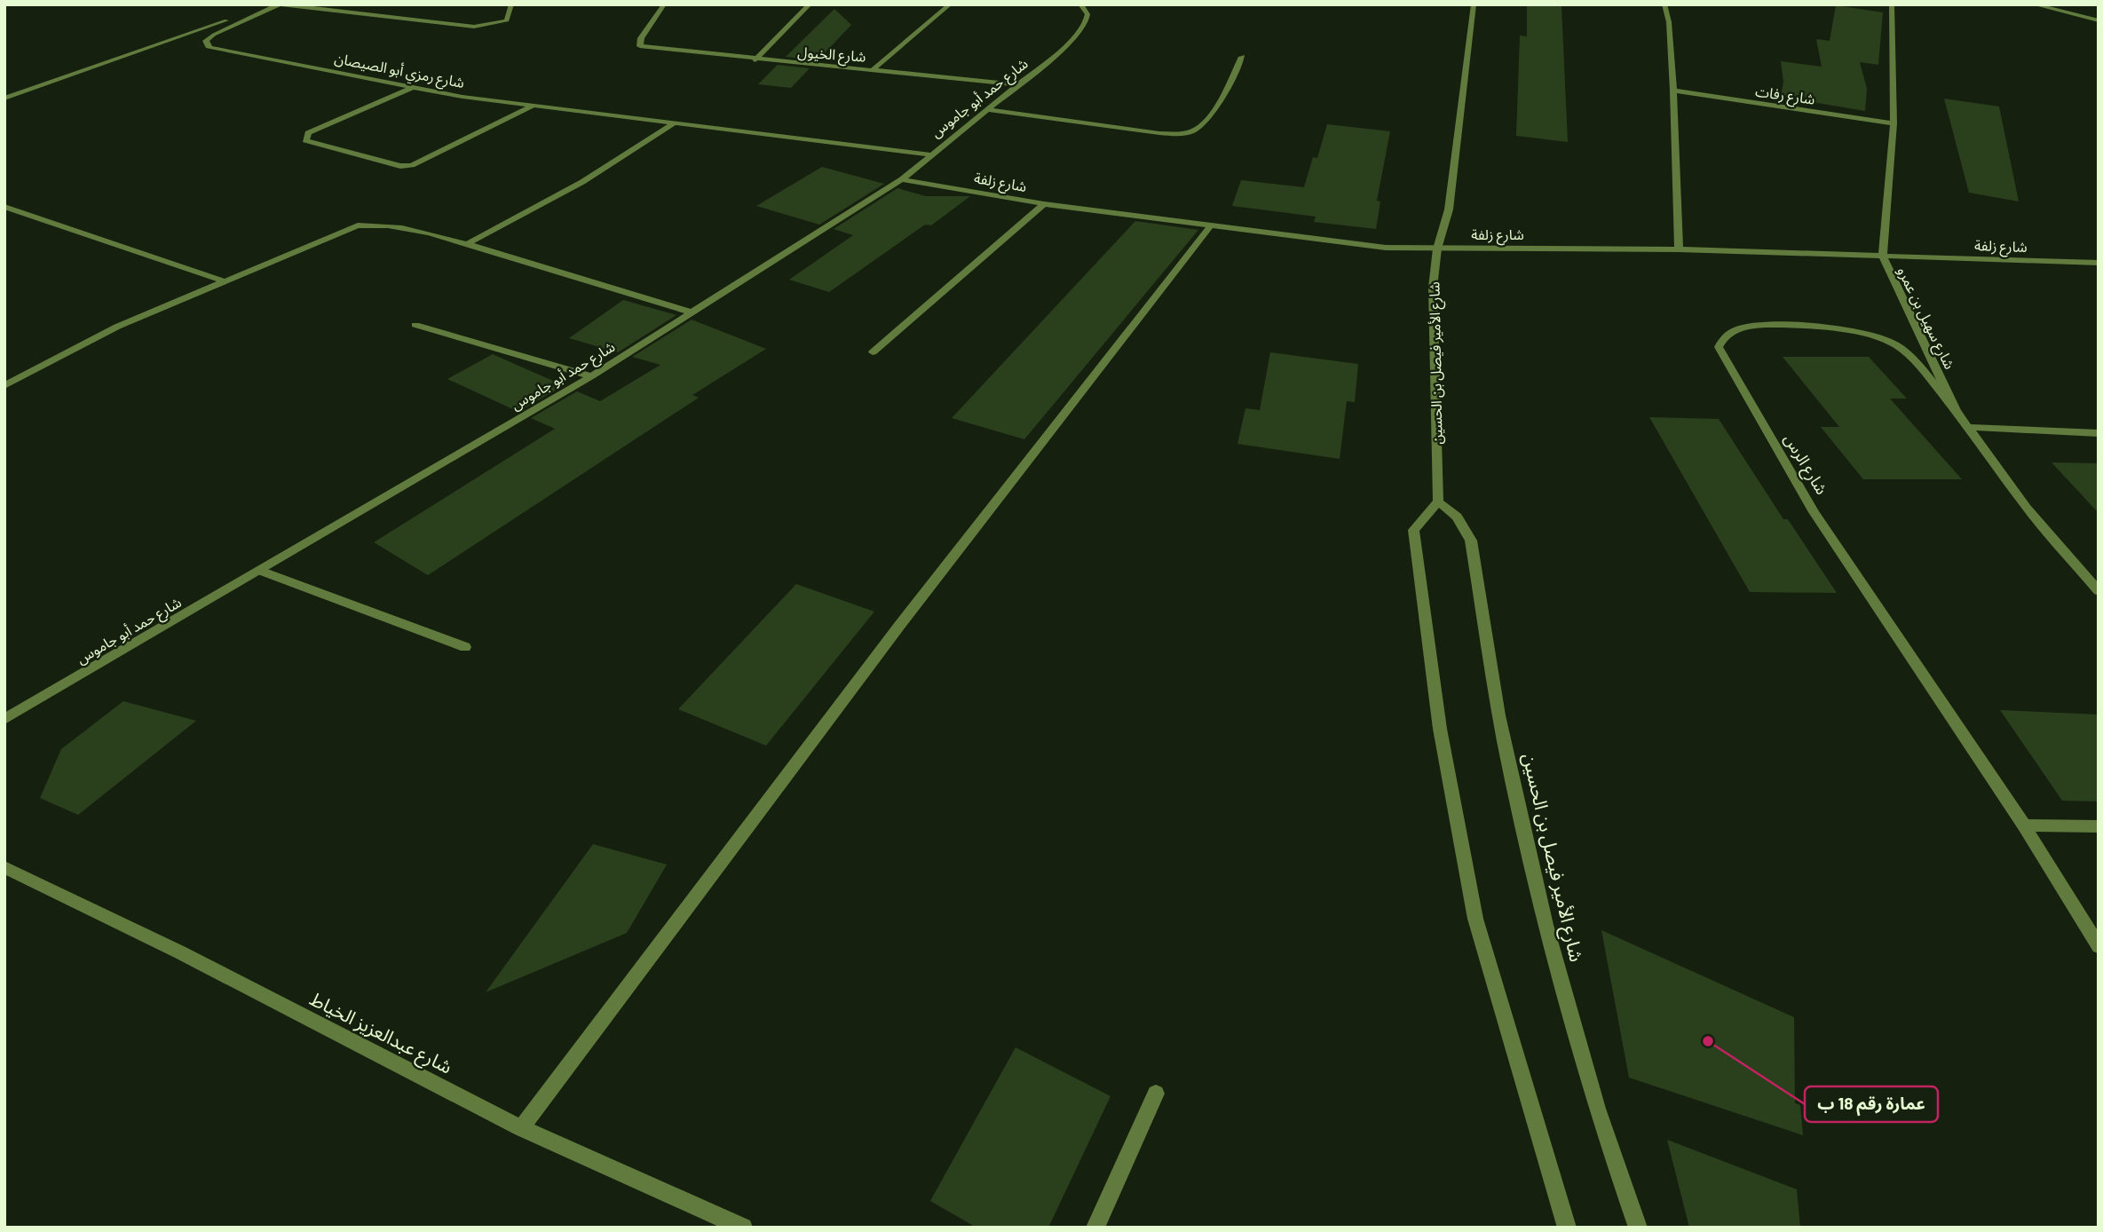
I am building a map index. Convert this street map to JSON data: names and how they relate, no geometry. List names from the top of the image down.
{
  "streets": {
    "street": [
      "شارع الخيول",
      "شارع رمزي أبو الصيصان",
      "شارع رفات",
      "شارع حمد أبو جاموس",
      "شارع زلفة",
      "شارع سهيل بن عمرو",
      "شارع الأمير فيصل بن الحسين",
      "شارع الرس",
      "شارع عبدالعزيز الخياط"
    ]
  },
  "crossings": [
    ["شارع الخيول", "شارع حمد أبو جاموس"],
    ["شارع رمزي أبو الصيصان", "شارع حمد أبو جاموس"],
    ["شارع رفات", "شارع سهيل بن عمرو"],
    ["شارع حمد أبو جاموس", "شارع زلفة"],
    ["شارع زلفة", "شارع سهيل بن عمرو"],
    ["شارع زلفة", "شارع الأمير فيصل بن الحسين"],
    ["شارع سهيل بن عمرو", "شارع الرس"]
  ],
  "places": ["عمارة رقم 18 ب"]
}
